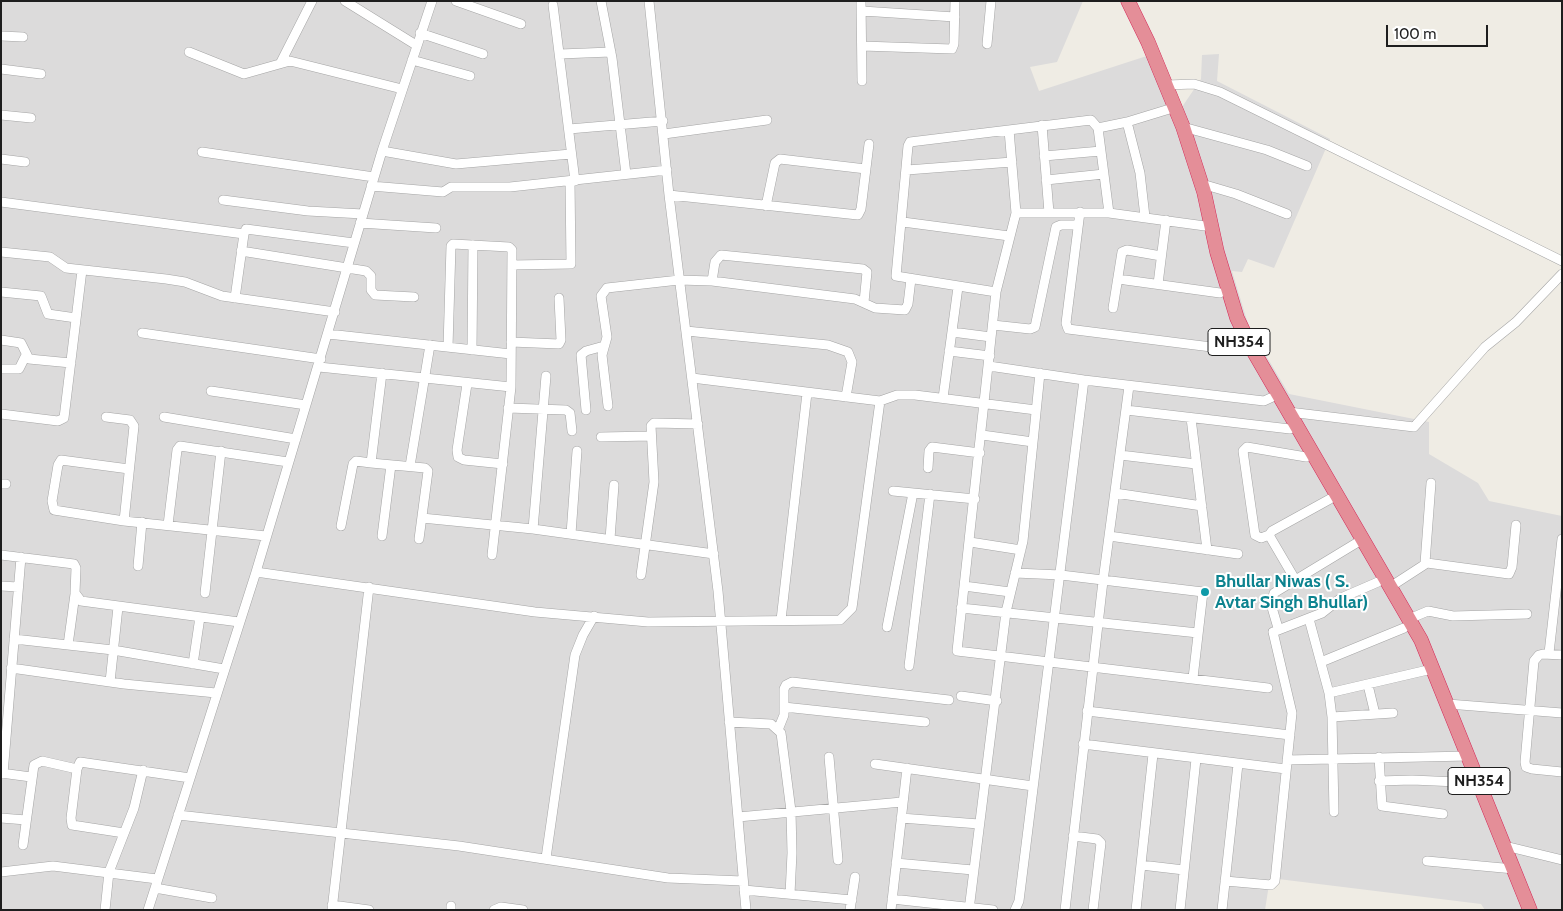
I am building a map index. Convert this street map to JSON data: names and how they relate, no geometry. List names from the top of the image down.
{
  "streets": {
    "highway": ["NH354"]
  },
  "places": ["Bhullar Niwas ( S. Avtar Singh Bhullar)"],
  "scale_bar": "100 m"
}
